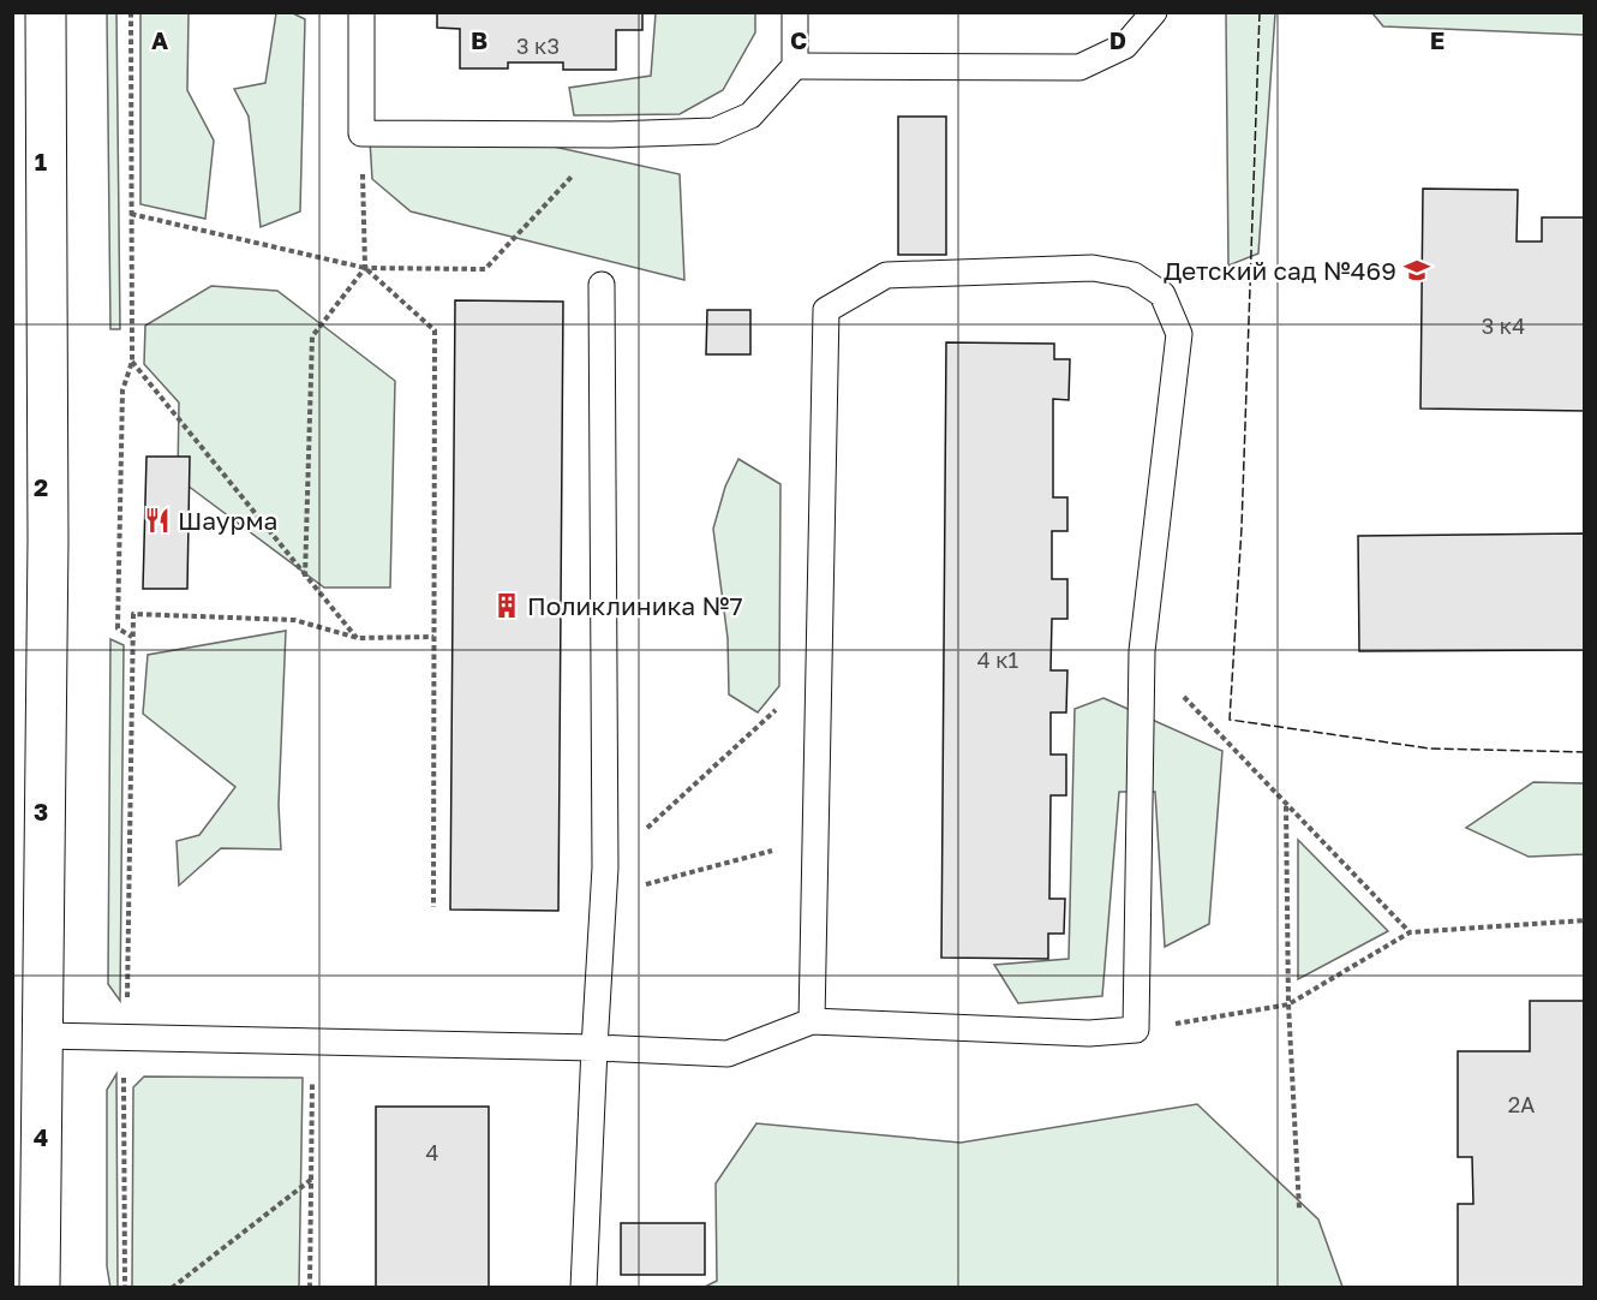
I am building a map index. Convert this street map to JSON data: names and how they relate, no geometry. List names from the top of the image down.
{
  "places": {
    "school or university": ["Детский сад №469"],
    "restaurant": ["Шаурма"],
    "building": ["Поликлиника №7"]
  },
  "house_numbers": [
    "3 к3",
    "3 к4",
    "4 к1",
    "2А",
    "4"
  ],
  "grid": {
    "columns": [
      "A",
      "B",
      "C",
      "D",
      "E"
    ],
    "rows": [
      "1",
      "2",
      "3",
      "4"
    ]
  }
}
